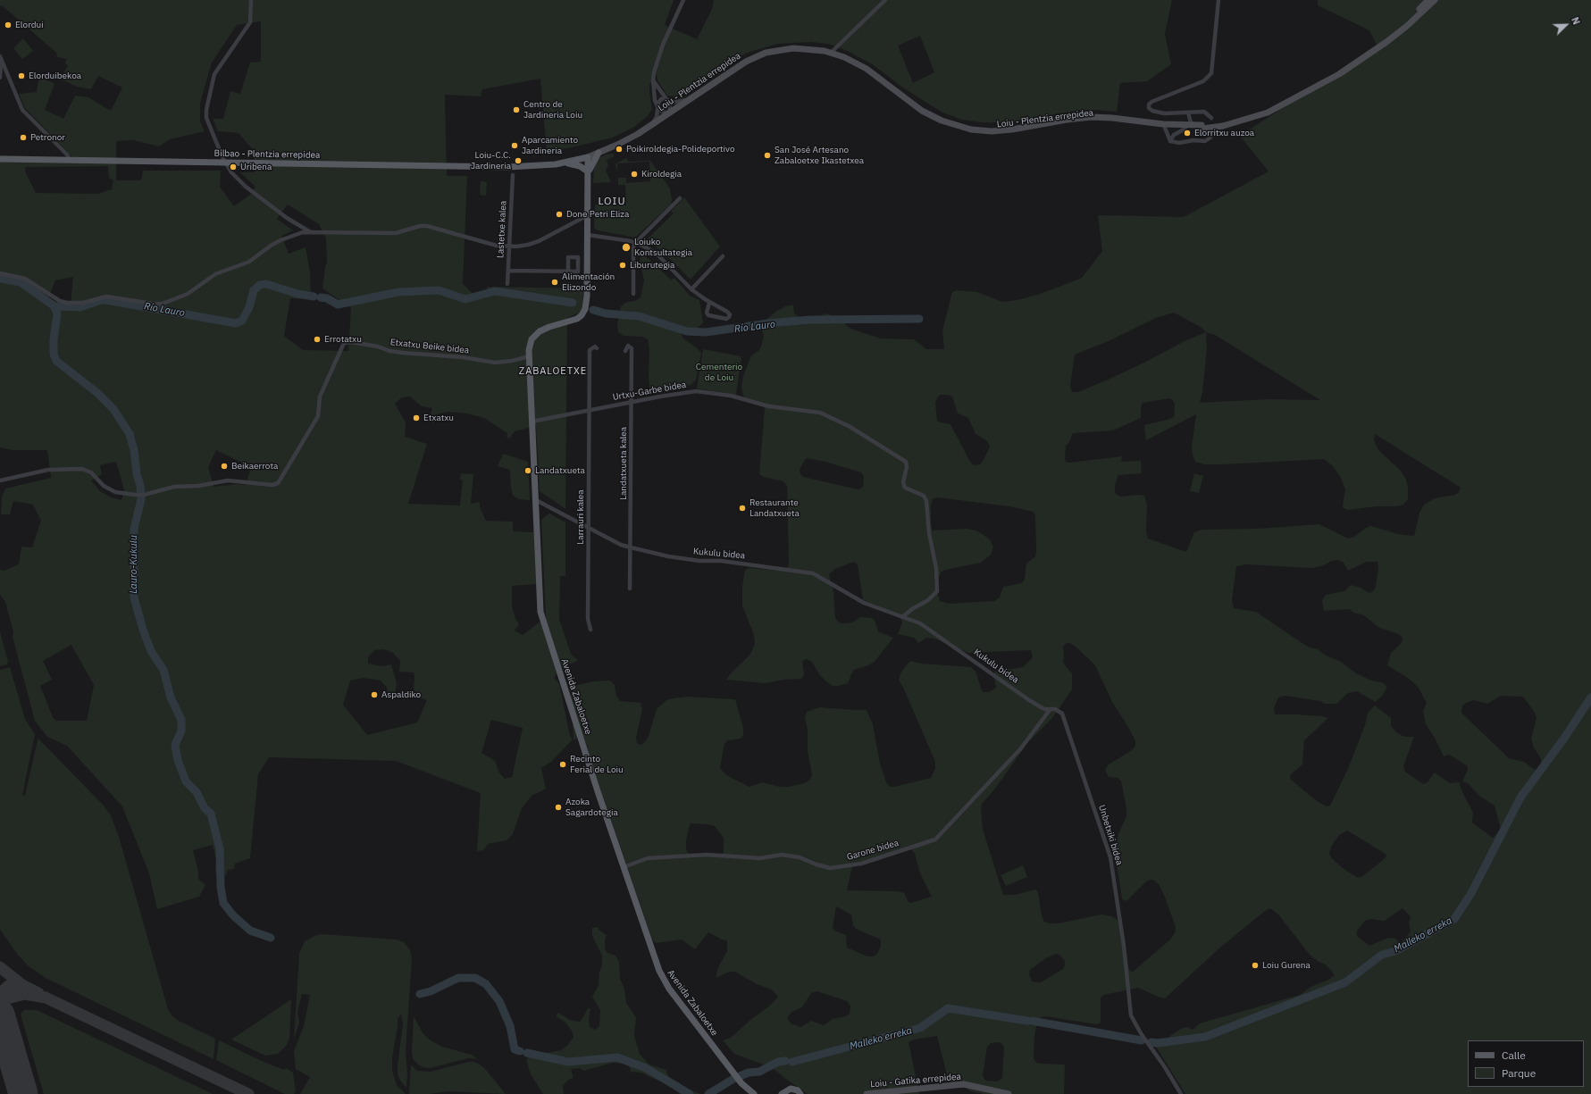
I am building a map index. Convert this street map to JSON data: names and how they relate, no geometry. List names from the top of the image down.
{
  "streets": {
    "main road": [
      "Loiu - Plentzia errepidea",
      "Bilbao - Plentzia errepidea",
      "Avenida Zabaloetxe",
      "Loiu - Gatika errepidea"
    ],
    "street": [
      "Lastetxe kalea",
      "Etxatxu Beike bidea",
      "Urtxu-Garbe bidea",
      "Landatxueta kalea",
      "Larrauri kalea",
      "Kukulu bidea",
      "Unbetxiki bidea",
      "Garone bidea"
    ]
  },
  "crossings": [
    ["Loiu - Plentzia errepidea", "Bilbao - Plentzia errepidea"],
    ["Etxatxu Beike bidea", "Avenida Zabaloetxe"],
    ["Urtxu-Garbe bidea", "Landatxueta kalea"],
    ["Urtxu-Garbe bidea", "Larrauri kalea"],
    ["Urtxu-Garbe bidea", "Kukulu bidea"],
    ["Urtxu-Garbe bidea", "Avenida Zabaloetxe"],
    ["Landatxueta kalea", "Kukulu bidea"],
    ["Larrauri kalea", "Kukulu bidea"],
    ["Kukulu bidea", "Avenida Zabaloetxe"],
    ["Kukulu bidea", "Unbetxiki bidea"],
    ["Avenida Zabaloetxe", "Garone bidea"],
    ["Unbetxiki bidea", "Garone bidea"]
  ],
  "districts": ["LOIU", "ZABALOETXE"],
  "water": ["Río Lauro", "Lauro-Kukulu", "Malleko erreka"],
  "parks": ["Cementerio de Loiu"],
  "places": [
    "Elordui",
    "Elorduibekoa",
    "Centro de Jardineria Loiu",
    "Elorritxu auzoa",
    "Petronor",
    "Aparcamiento Jardineria",
    "Poikiroldegia-Polideportivo",
    "San José Artesano Zabaloetxe Ikastetxea",
    "Loiu-C.C. Jardineria",
    "Uribena",
    "Kiroldegia",
    "Done Petri Eliza",
    "Loiuko Kontsultategia",
    "Liburutegia",
    "Alimentación Elizondo",
    "Errotatxu",
    "Etxatxu",
    "Beikaerrota",
    "Landatxueta",
    "Restaurante Landatxueta",
    "Aspaldiko",
    "Recinto Ferial de Loiu",
    "Azoka Sagardotegia",
    "Loiu Gurena"
  ],
  "legend": ["Calle", "Parque"],
  "north": "top right"
}
